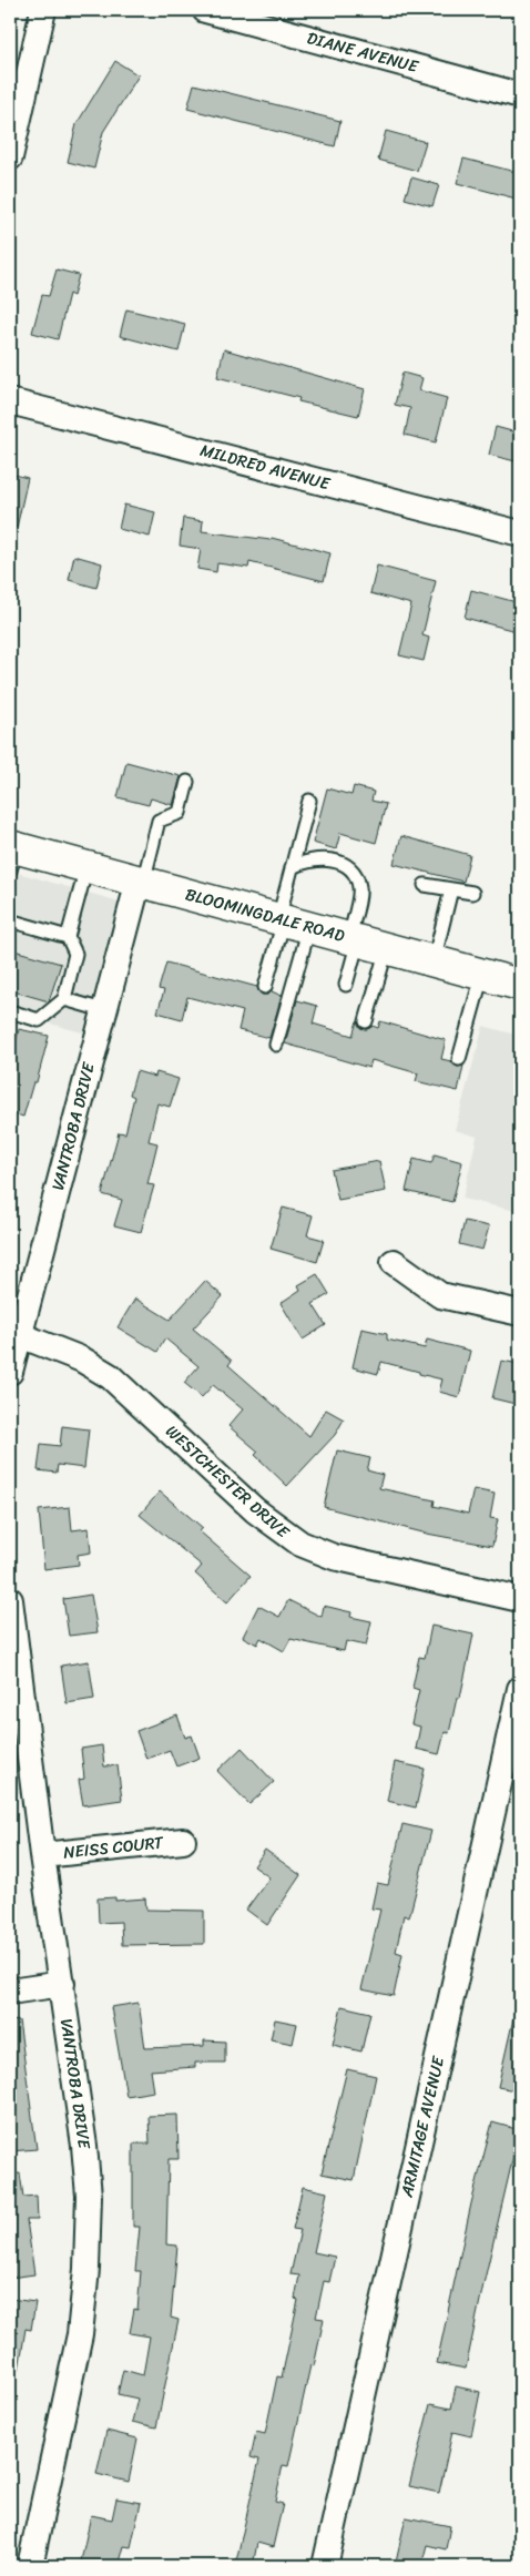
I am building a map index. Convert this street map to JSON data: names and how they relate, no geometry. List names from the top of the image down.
{
  "streets": {
    "main road": ["BLOOMINGDALE ROAD"],
    "street": [
      "DIANE AVENUE",
      "MILDRED AVENUE",
      "VANTROBA DRIVE",
      "WESTCHESTER DRIVE",
      "NEISS COURT",
      "ARMITAGE AVENUE"
    ]
  },
  "crossings": [
    ["BLOOMINGDALE ROAD", "VANTROBA DRIVE"],
    ["VANTROBA DRIVE", "WESTCHESTER DRIVE"],
    ["VANTROBA DRIVE", "NEISS COURT"]
  ]
}
